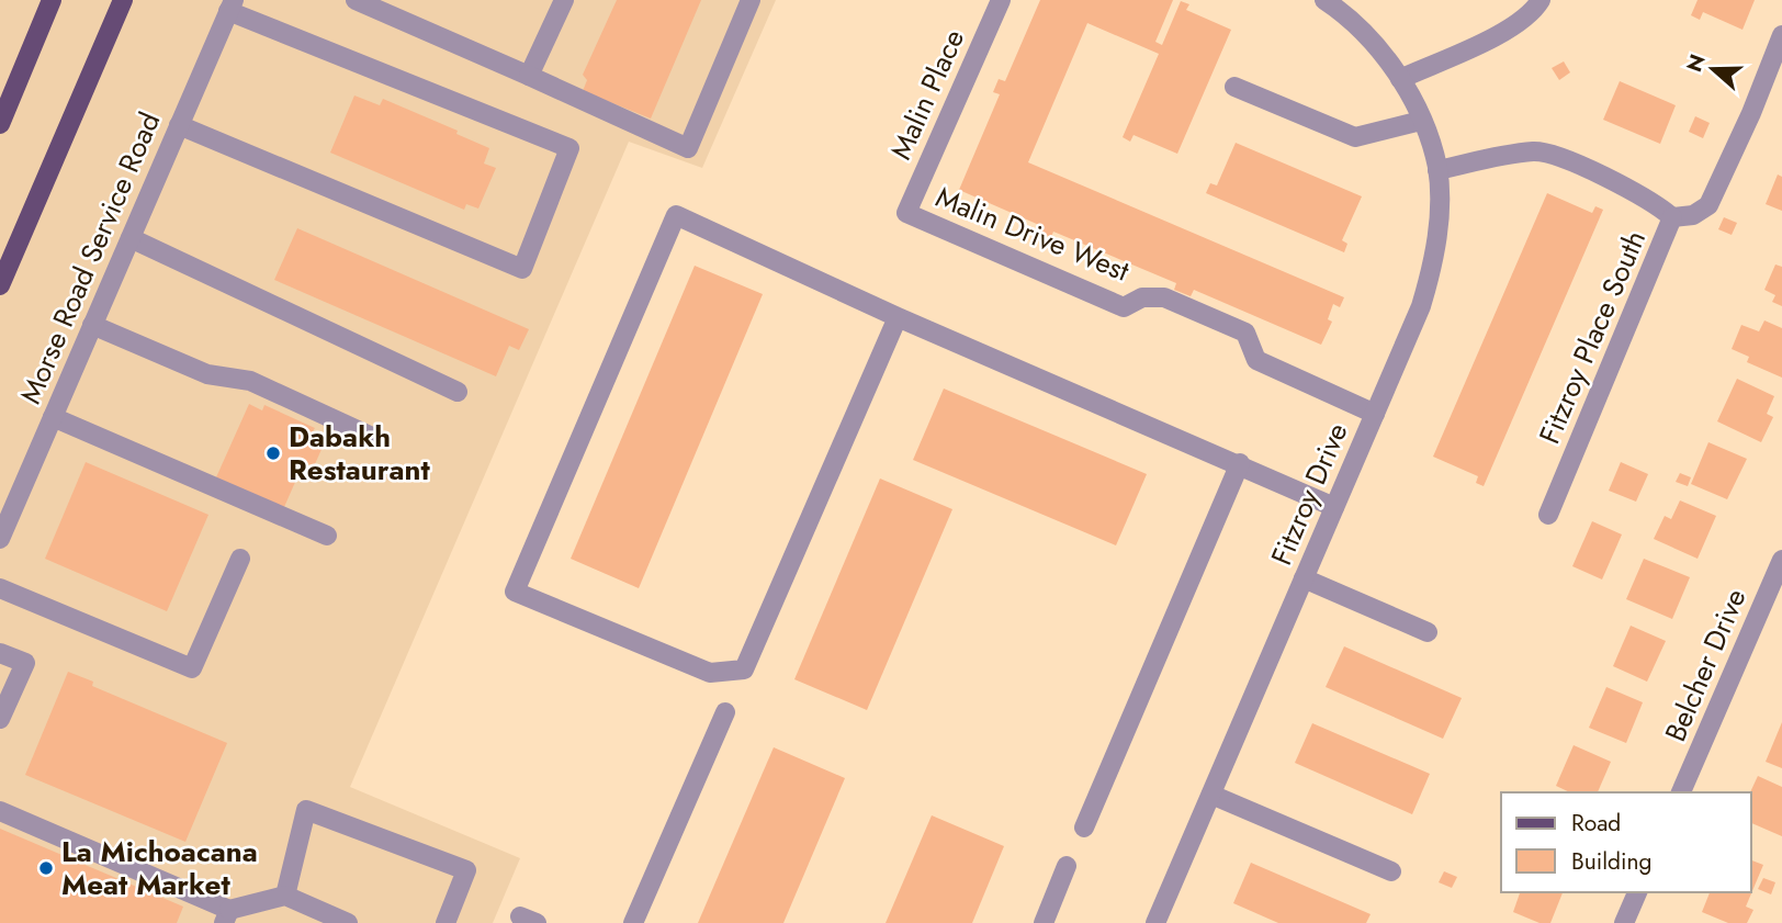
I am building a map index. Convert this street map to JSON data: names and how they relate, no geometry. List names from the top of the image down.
{
  "streets": {
    "street": [
      "Malin Place",
      "Malin Drive West",
      "Morse Road Service Road",
      "Fitzroy Place South",
      "Fitzroy Drive",
      "Belcher Drive"
    ]
  },
  "crossings": [
    ["Malin Place", "Malin Drive West"],
    ["Malin Drive West", "Fitzroy Drive"]
  ],
  "places": ["Dabakh Restaurant", "La Michoacana Meat Market"],
  "legend": ["Road", "Building"],
  "north": "left"
}
